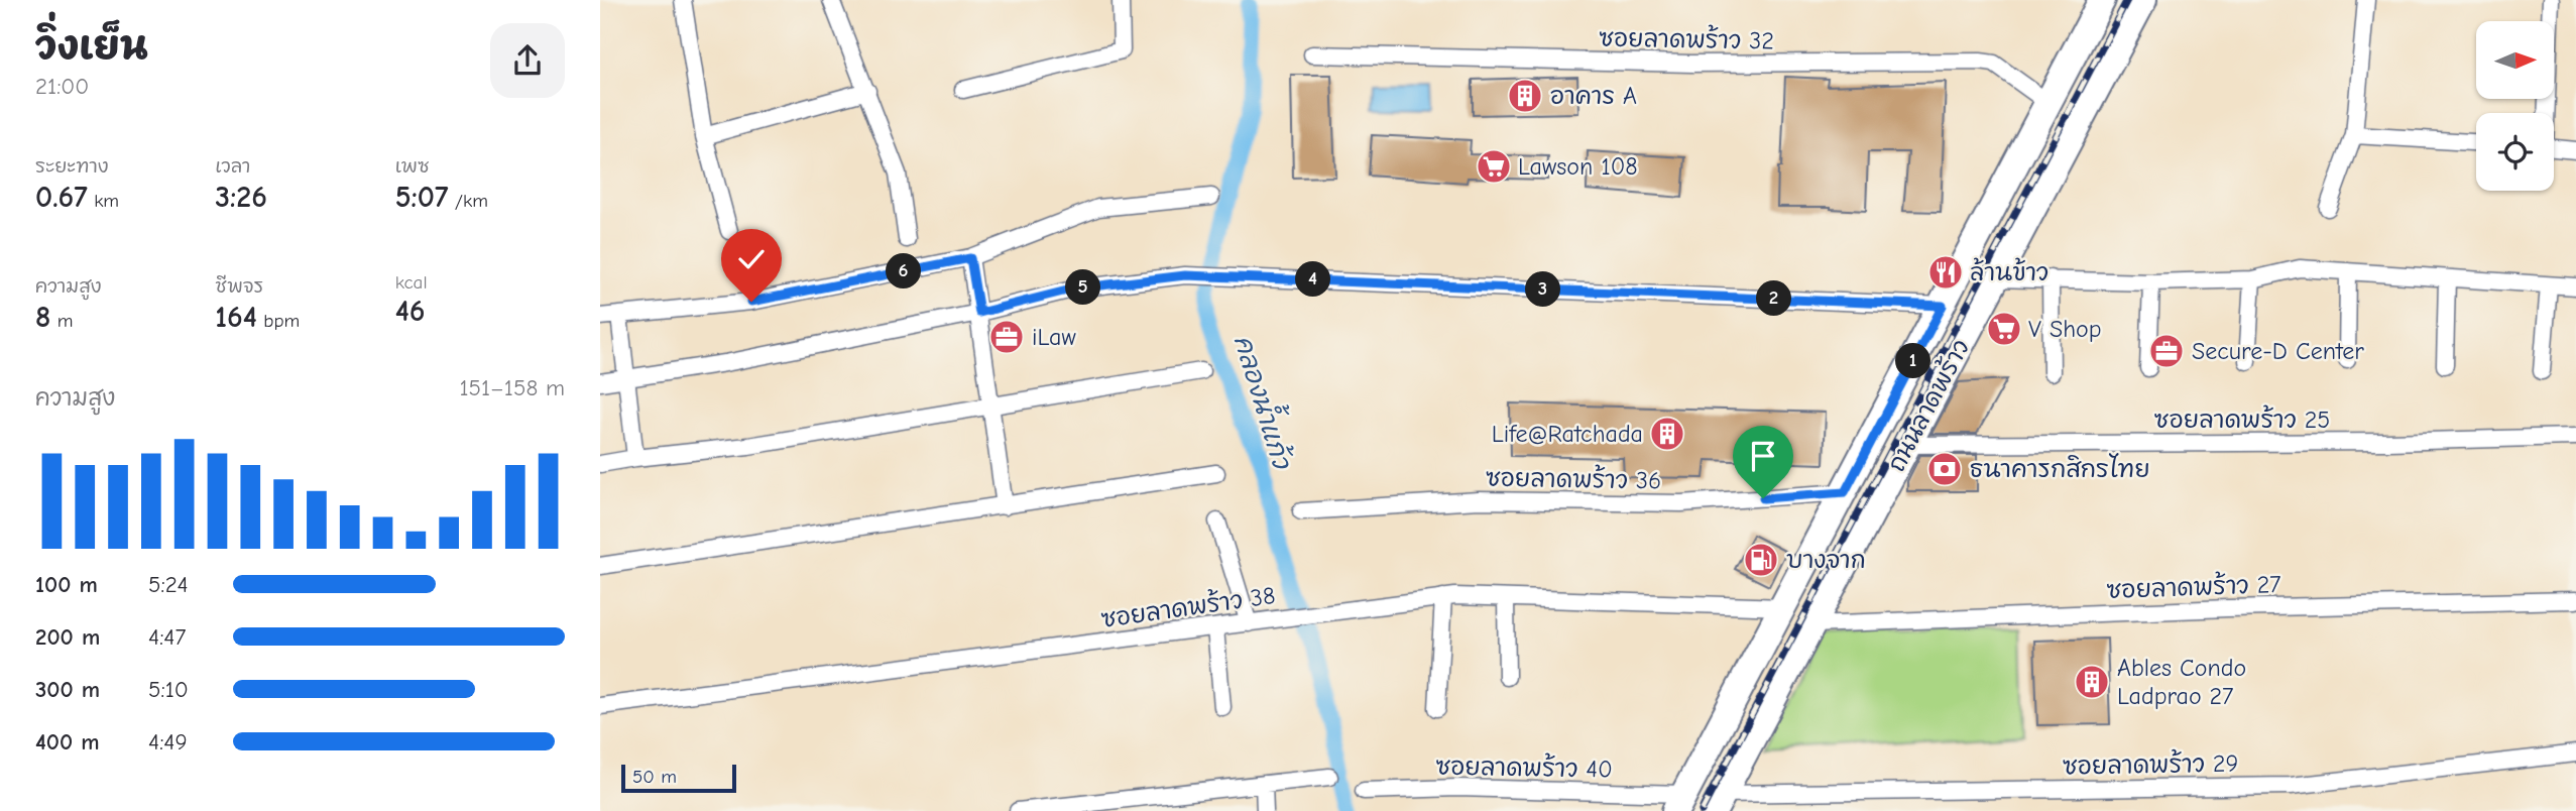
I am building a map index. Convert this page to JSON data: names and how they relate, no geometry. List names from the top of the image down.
{
  "streets": {
    "main road": ["ถนนลาดพร้าว"],
    "street": [
      "ซอยลาดพร้าว 32",
      "ซอยลาดพร้าว 25",
      "ซอยลาดพร้าว 36",
      "ซอยลาดพร้าว 27",
      "ซอยลาดพร้าว 38",
      "ซอยลาดพร้าว 29",
      "ซอยลาดพร้าว 40"
    ]
  },
  "crossings": [
    ["ซอยลาดพร้าว 32", "ถนนลาดพร้าว"],
    ["ถนนลาดพร้าว", "ซอยลาดพร้าว 25"],
    ["ถนนลาดพร้าว", "ซอยลาดพร้าว 36"],
    ["ถนนลาดพร้าว", "ซอยลาดพร้าว 27"],
    ["ถนนลาดพร้าว", "ซอยลาดพร้าว 38"],
    ["ถนนลาดพร้าว", "ซอยลาดพร้าว 29"],
    ["ถนนลาดพร้าว", "ซอยลาดพร้าว 40"]
  ],
  "water": ["คลองน้ำแก้ว"],
  "places": {
    "building": ["อาคาร A", "Life@Ratchada", "Ables Condo Ladprao 27"],
    "supermarket": ["Lawson 108", "V Shop"],
    "restaurant": ["ล้านข้าว"],
    "office": ["iLaw", "Secure-D Center"],
    "bank": ["ธนาคารกสิกรไทย"],
    "fuel station": ["บางจาก"]
  },
  "scale_bar": "50 m",
  "north": "right",
  "page": {
    "heading": ["วิ่งเย็น", "21:00"],
    "stats": [
      ["ระยะทาง", "0.67 km"],
      ["เวลา", "3:26"],
      ["เพซ", "5:07 /km"],
      ["ความสูง", "8 m"],
      ["ชีพจร", "164 bpm"],
      ["kcal", "46"]
    ],
    "pins": [
      "6",
      "4",
      "5",
      "3",
      "2",
      "1"
    ],
    "chart": ["ความสูง", "151–158 m"],
    "list": [
      {
        "name": "100 m",
        "note": "5:24"
      },
      {
        "name": "200 m",
        "note": "4:47"
      },
      {
        "name": "300 m",
        "note": "5:10"
      },
      {
        "name": "400 m",
        "note": "4:49"
      }
    ],
    "scale": "50 m"
  }
}
